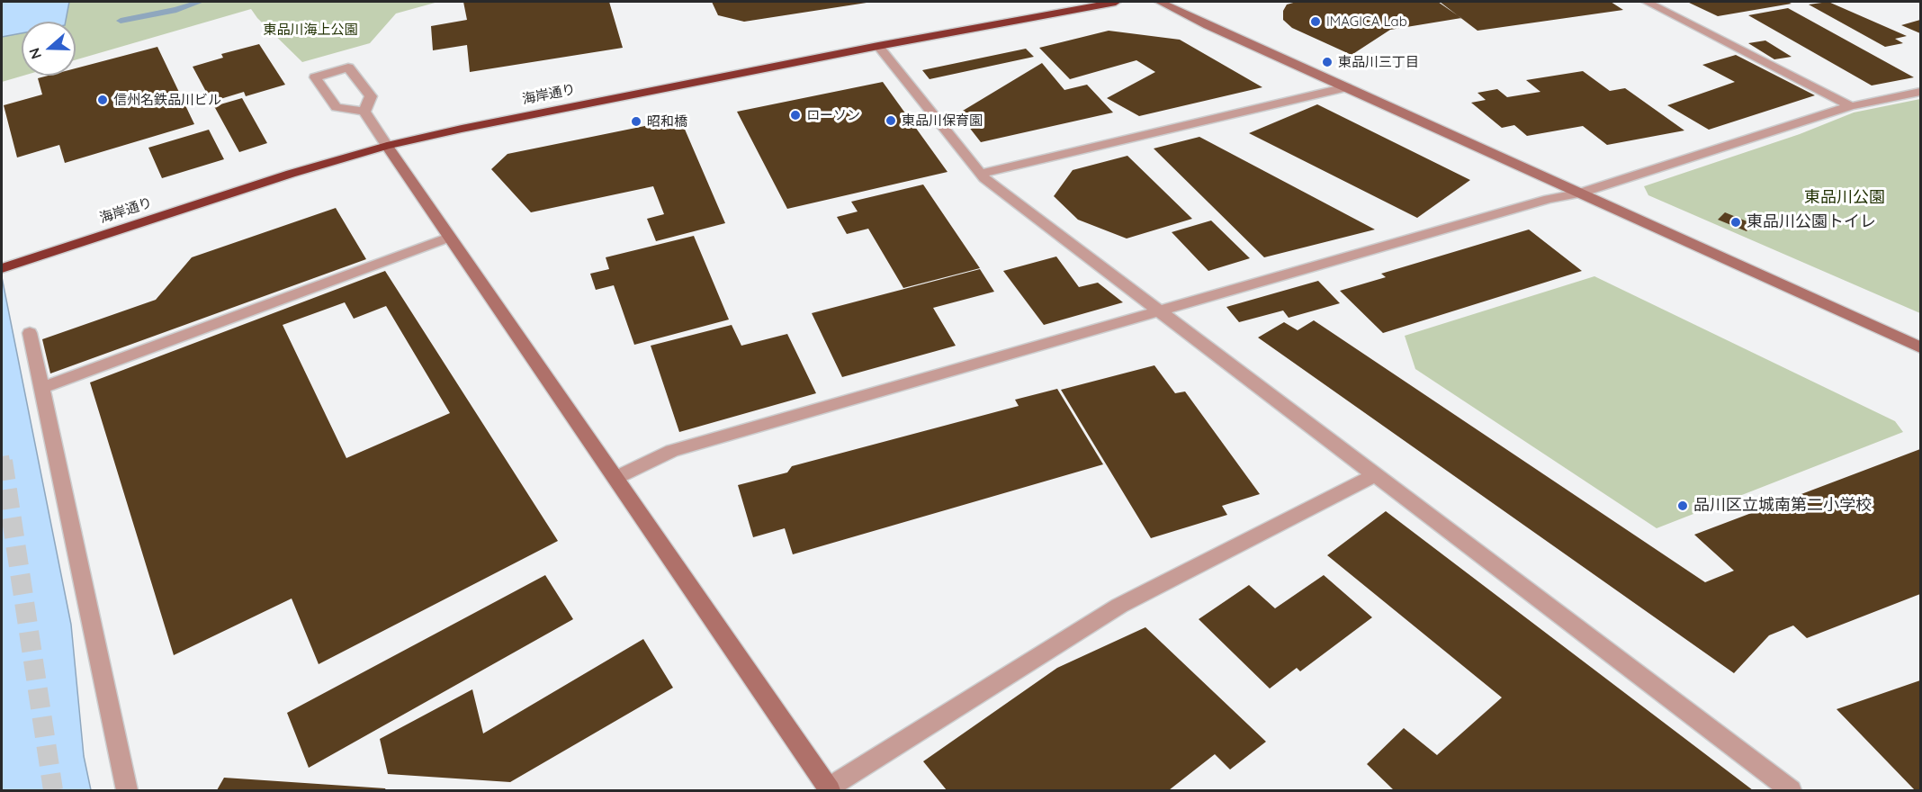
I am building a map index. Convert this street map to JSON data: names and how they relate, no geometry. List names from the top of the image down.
{
  "streets": {
    "highway": ["海岸通り"]
  },
  "parks": ["東品川海上公園", "東品川公園"],
  "places": [
    "IMAGICA Lab",
    "東品川三丁目",
    "信州名鉄品川ビル",
    "ローソン",
    "東品川保育園",
    "昭和橋",
    "東品川公園トイレ",
    "品川区立城南第二小学校"
  ],
  "north": "left"
}
